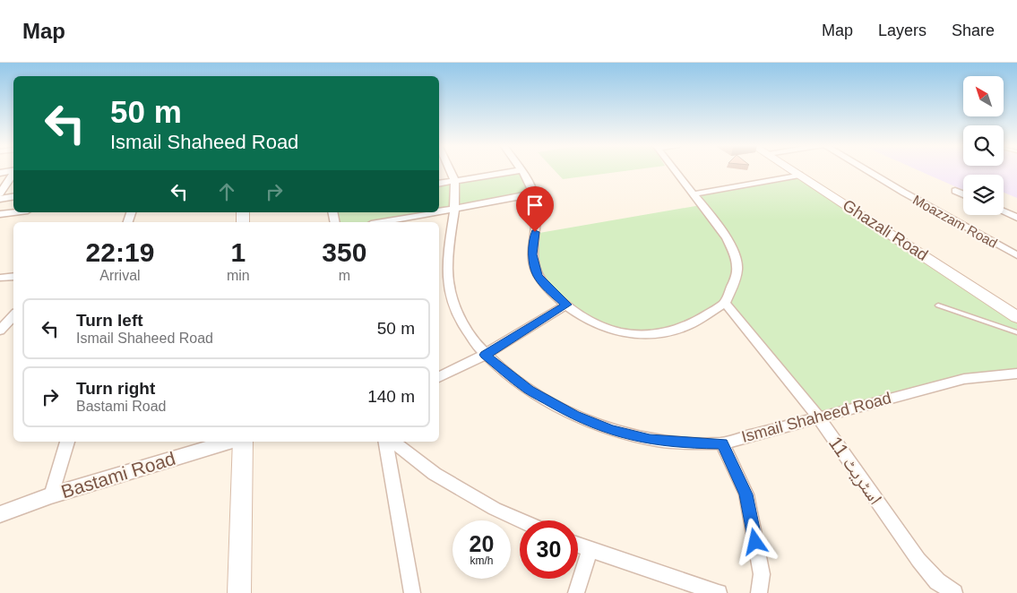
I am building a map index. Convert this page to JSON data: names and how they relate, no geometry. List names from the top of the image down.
{
  "streets": {
    "main road": ["Ghazali Road"],
    "street": [
      "Moazzam Road",
      "Ismail Shaheed Road",
      "اسٹریٹ 11",
      "Bastami Road"
    ]
  },
  "crossings": [
    ["Ismail Shaheed Road", "اسٹریٹ 11"]
  ],
  "north": "top left",
  "page": {
    "header": "Map",
    "nav": ["Map", "Layers", "Share"],
    "turn": ["50 m", "Ismail Shaheed Road"],
    "eta": [
      "22:19",
      "Arrival",
      "1",
      "min",
      "350",
      "m"
    ],
    "list": [
      {
        "name": "Turn left",
        "note": "Ismail Shaheed Road",
        "value": "50 m"
      },
      {
        "name": "Turn right",
        "note": "Bastami Road",
        "value": "140 m"
      }
    ],
    "speed": "20 km/h",
    "limit": "30"
  }
}
